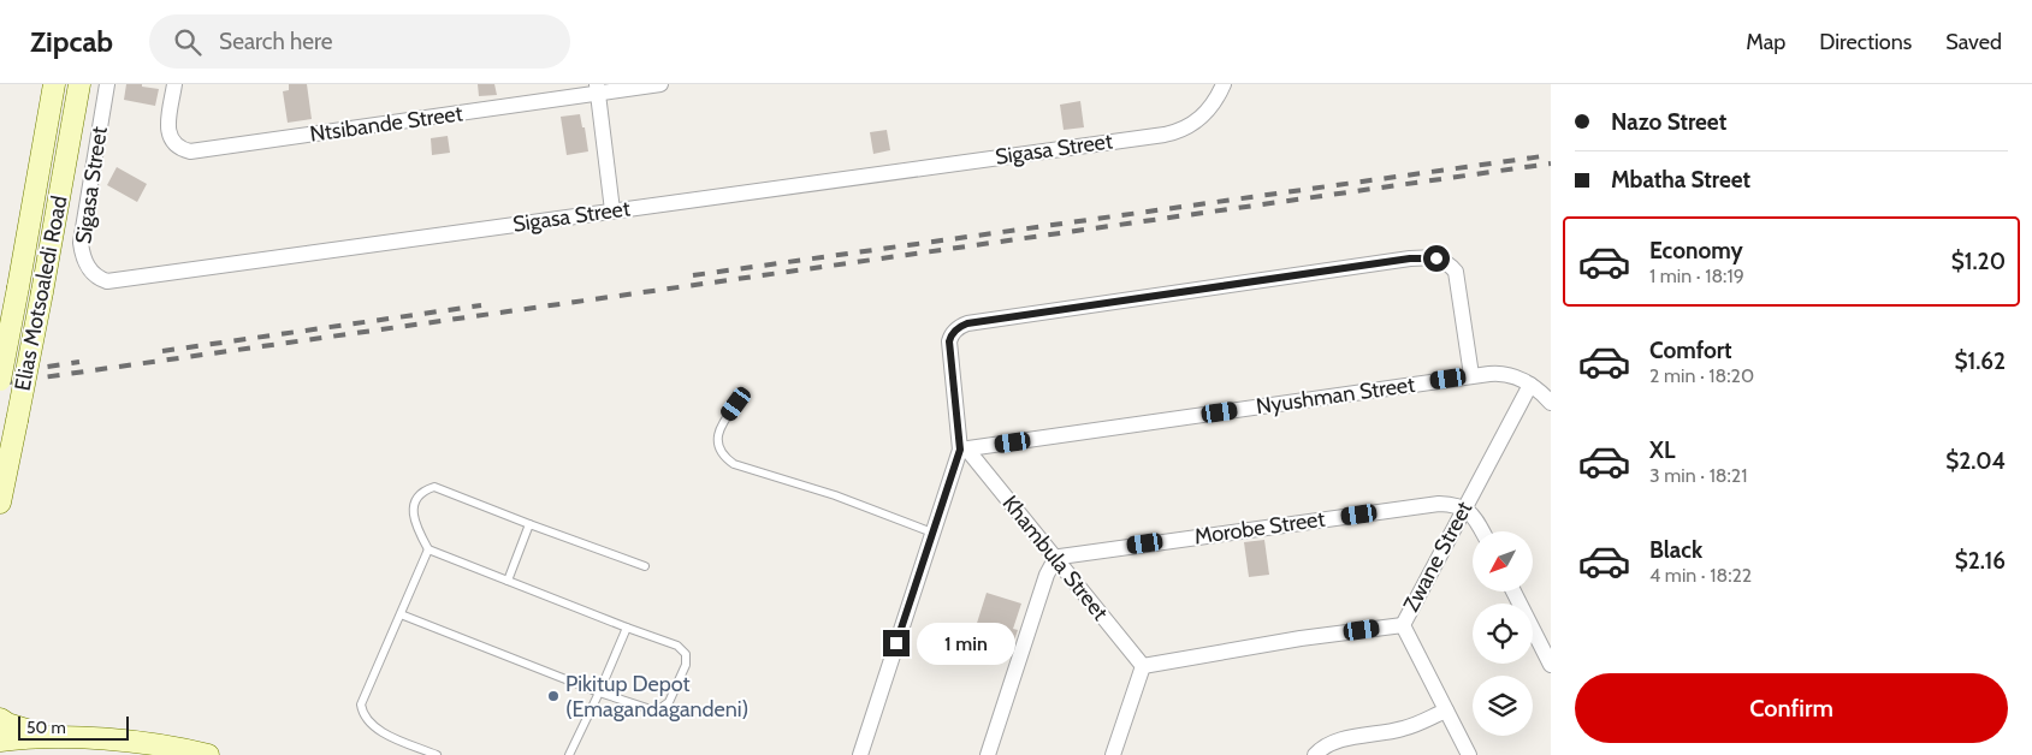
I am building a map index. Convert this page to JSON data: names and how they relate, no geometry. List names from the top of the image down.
{
  "streets": {
    "main road": ["Elias Motsoaledi Road"],
    "street": [
      "Ntsibande Street",
      "Sigasa Street",
      "Nyushman Street",
      "Morobe Street",
      "Zwane Street",
      "Khambula Street"
    ]
  },
  "crossings": [
    ["Nyushman Street", "Zwane Street"],
    ["Nyushman Street", "Khambula Street"],
    ["Morobe Street", "Zwane Street"],
    ["Morobe Street", "Khambula Street"],
    ["Zwane Street", "Khambula Street"]
  ],
  "places": ["Pikitup Depot (Emagandagandeni)"],
  "scale_bar": "50 m",
  "north": "bottom left",
  "page": {
    "header": "Zipcab",
    "search": "Search here",
    "nav": ["Map", "Directions", "Saved"],
    "banner": ["Nazo Street", "Mbatha Street"],
    "list": [
      {
        "name": "Economy",
        "note": "1 min · 18:19",
        "value": "$1.20"
      },
      {
        "name": "Comfort",
        "note": "2 min · 18:20",
        "value": "$1.62"
      },
      {
        "name": "XL",
        "note": "3 min · 18:21",
        "value": "$2.04"
      },
      {
        "name": "Black",
        "note": "4 min · 18:22",
        "value": "$2.16"
      }
    ],
    "bubble": "1 min",
    "buttons": "Confirm",
    "scale": "50 m"
  }
}
